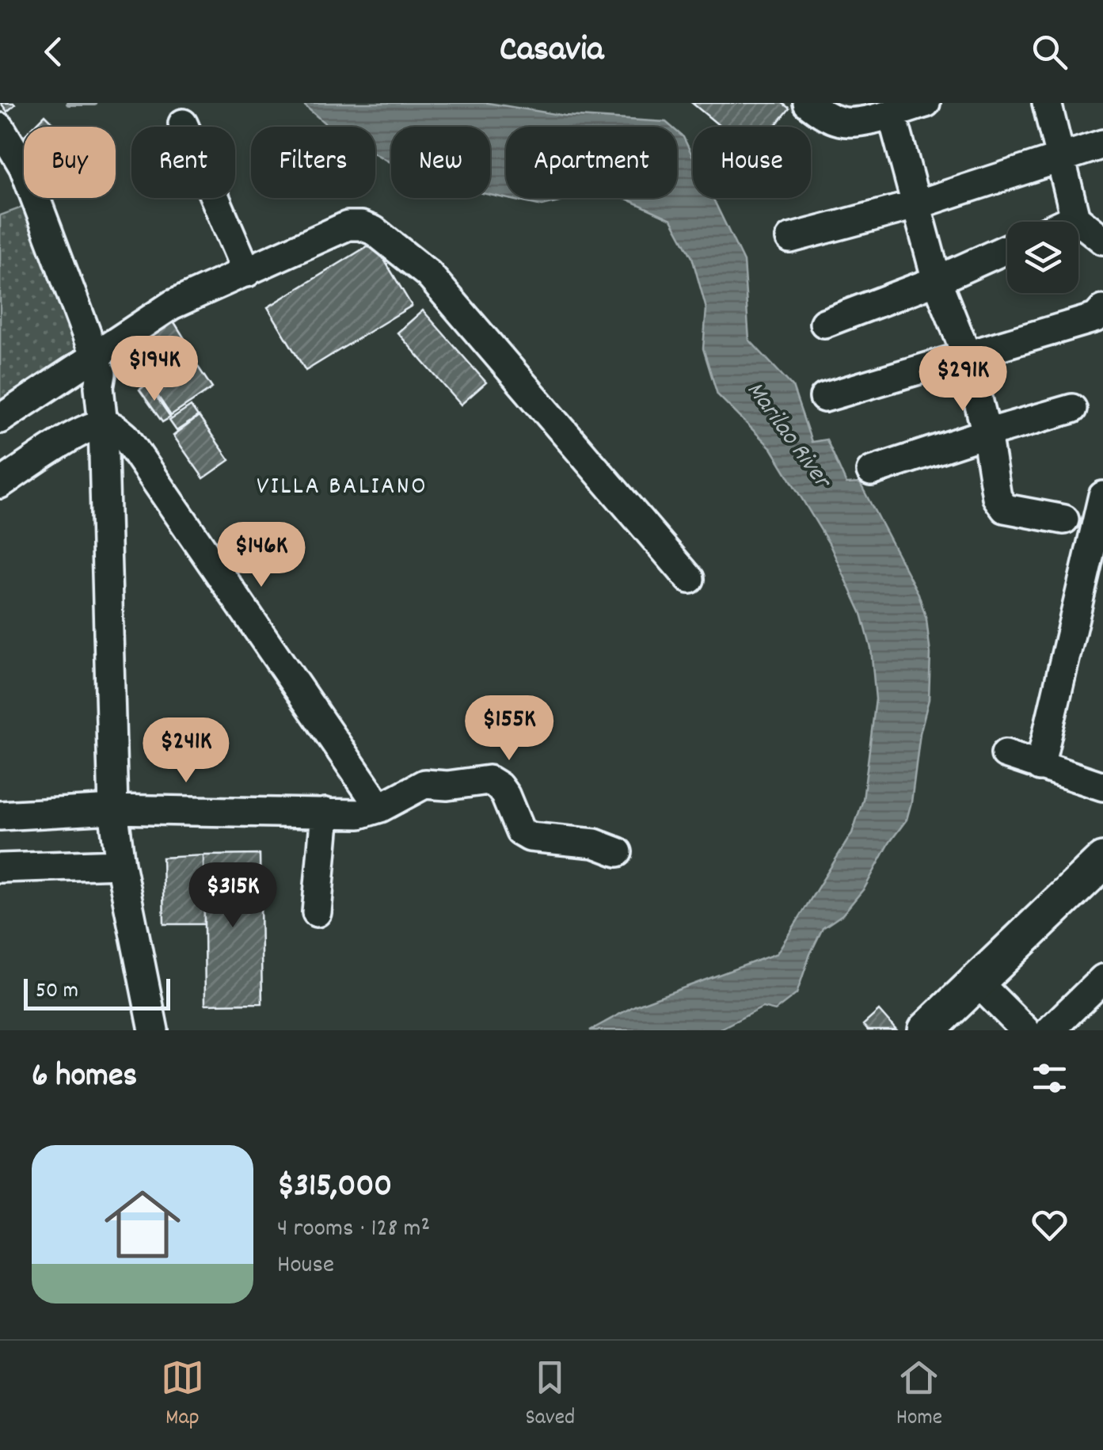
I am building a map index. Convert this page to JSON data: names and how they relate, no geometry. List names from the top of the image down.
{
  "districts": ["VILLA BALIANO"],
  "water": ["Marilao River"],
  "scale_bar": "50 m",
  "page": {
    "header": "Casavia",
    "chip": [
      "Buy",
      "Rent",
      "Filters",
      "New",
      "Apartment",
      "House"
    ],
    "price": [
      "$194K",
      "$291K",
      "$146K",
      "$155K",
      "$241K",
      "$315K"
    ],
    "scale": "50 m",
    "heading": "6 homes",
    "list": [
      {
        "name": "$315,000",
        "note": "4 rooms · 128 m² · House"
      }
    ],
    "tabs": ["Map", "Saved", "Home"]
  }
}
